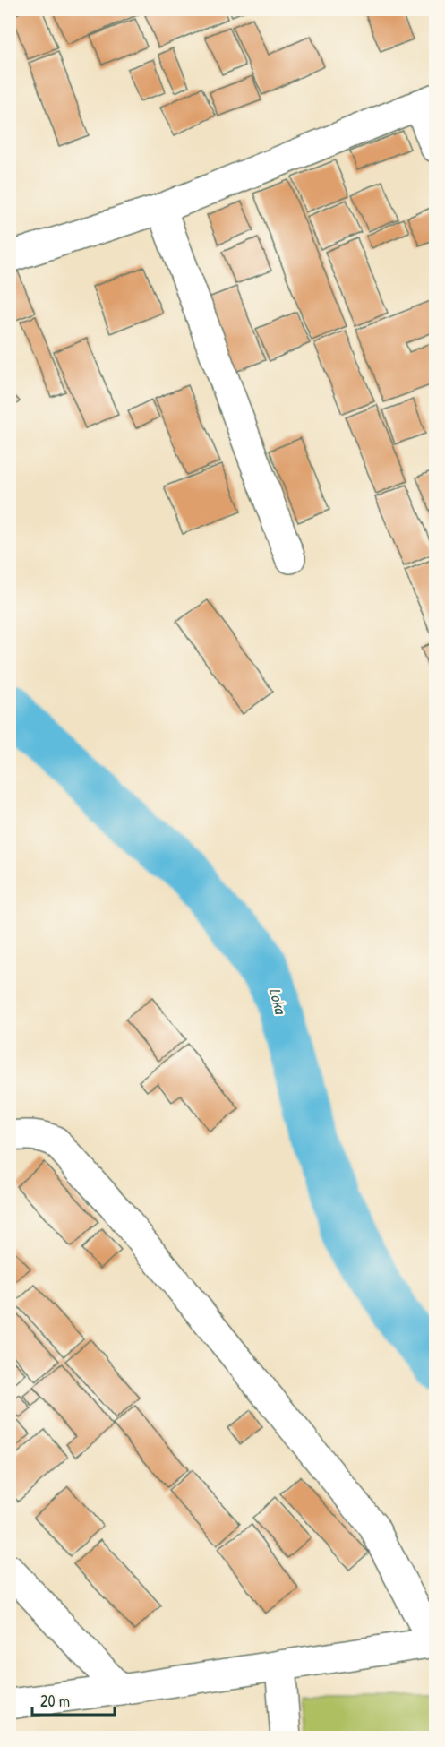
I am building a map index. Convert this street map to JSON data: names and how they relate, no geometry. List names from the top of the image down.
{
  "water": ["Loka"],
  "scale_bar": "20 m"
}
